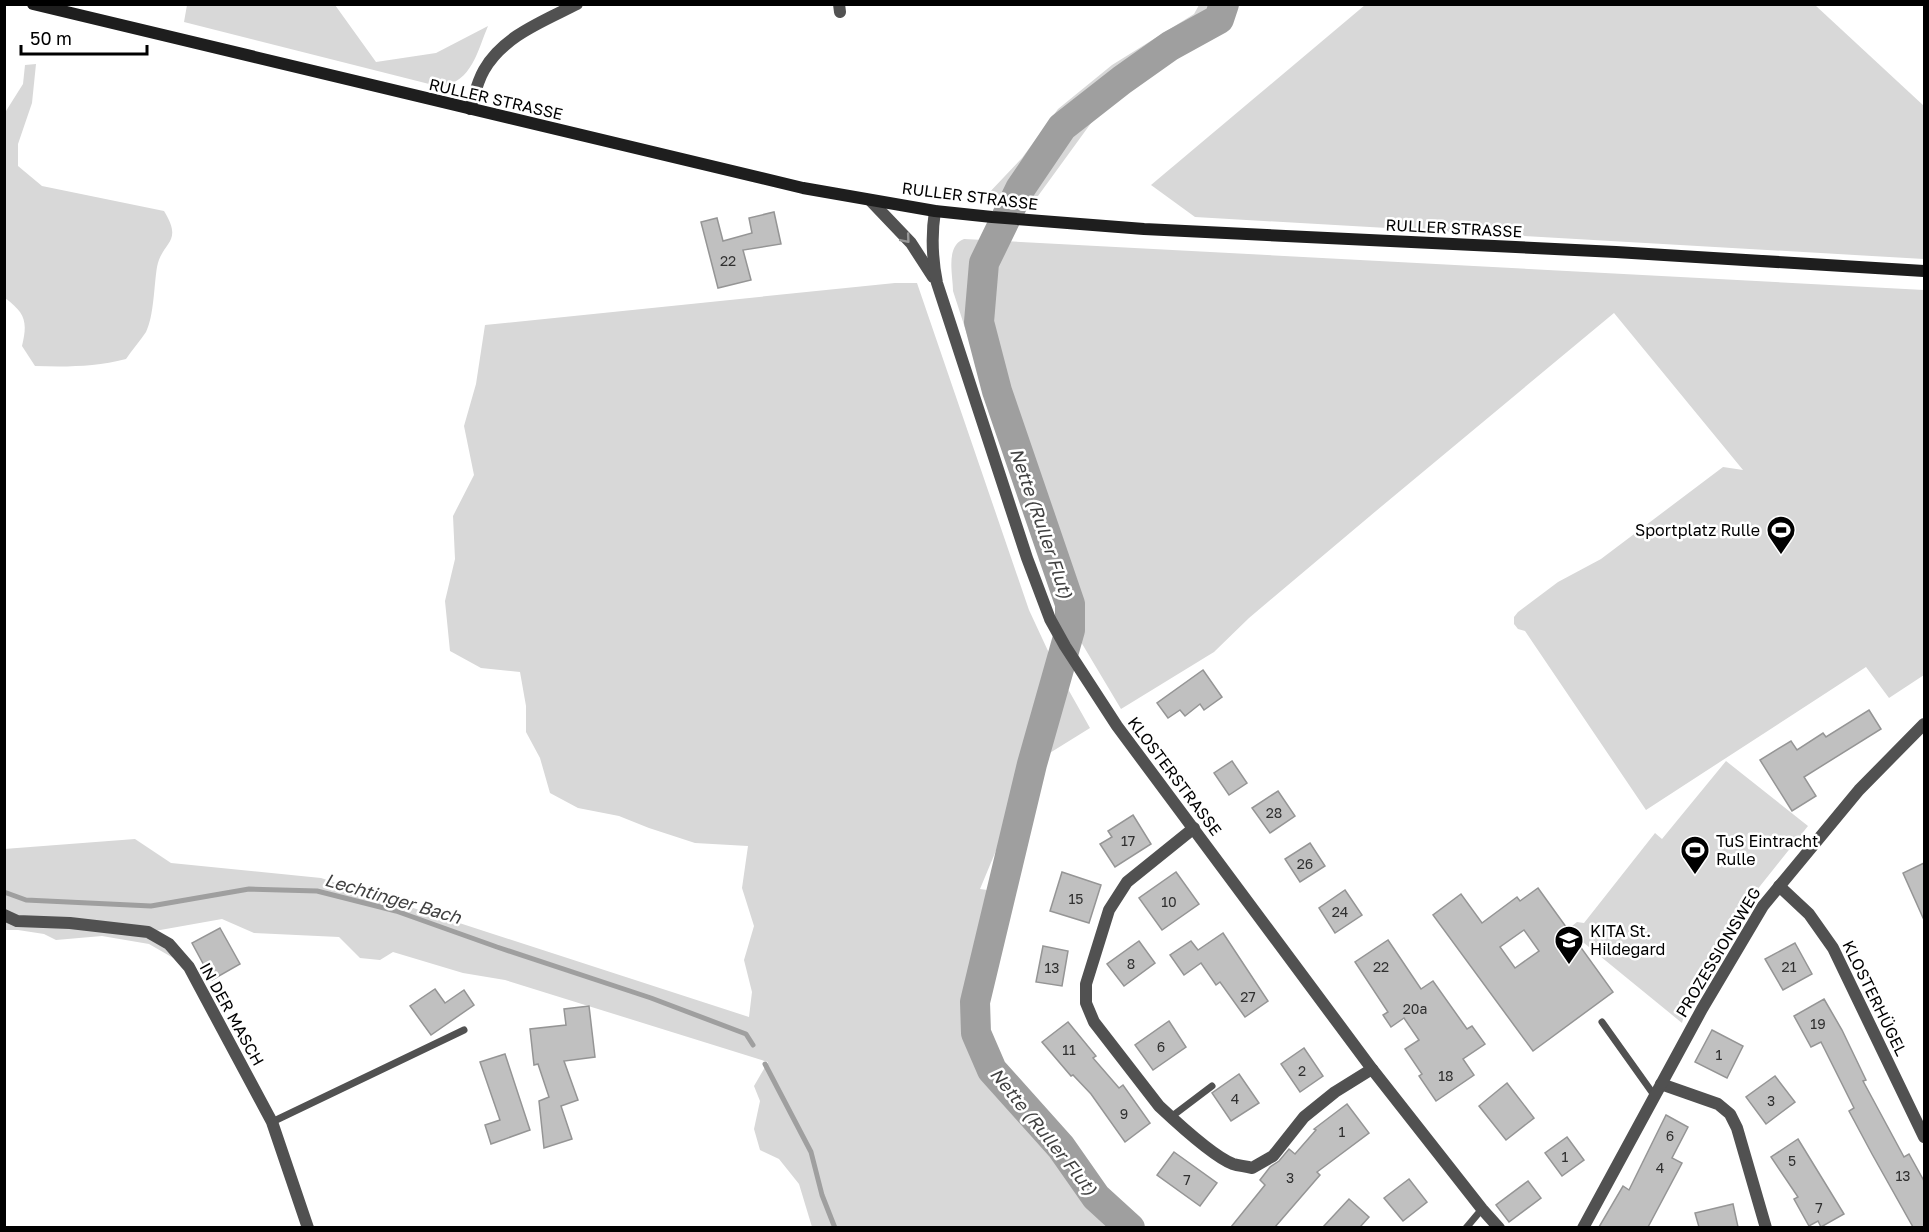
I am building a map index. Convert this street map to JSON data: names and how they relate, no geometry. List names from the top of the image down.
{
  "streets": {
    "main road": ["RULLER STRASSE"],
    "street": [
      "KLOSTERSTRASSE",
      "PROZESSIONSWEG",
      "KLOSTERHÜGEL",
      "IN DER MASCH"
    ]
  },
  "crossings": [
    ["RULLER STRASSE", "KLOSTERSTRASSE"],
    ["PROZESSIONSWEG", "KLOSTERHÜGEL"]
  ],
  "water": ["Nette (Ruller Flut)", "Lechtinger Bach"],
  "places": {
    "sports": ["Sportplatz Rulle", "TuS Eintracht Rulle"],
    "school or university": ["KITA St. Hildegard"]
  },
  "house_numbers": [
    "22",
    "28",
    "17",
    "26",
    "15",
    "10",
    "24",
    "8",
    "22",
    "21",
    "13",
    "27",
    "20a",
    "19",
    "6",
    "11",
    "1",
    "2",
    "18",
    "4",
    "3",
    "9",
    "1",
    "6",
    "1",
    "5",
    "4",
    "13",
    "3",
    "7",
    "7"
  ],
  "scale_bar": "50 m"
}
